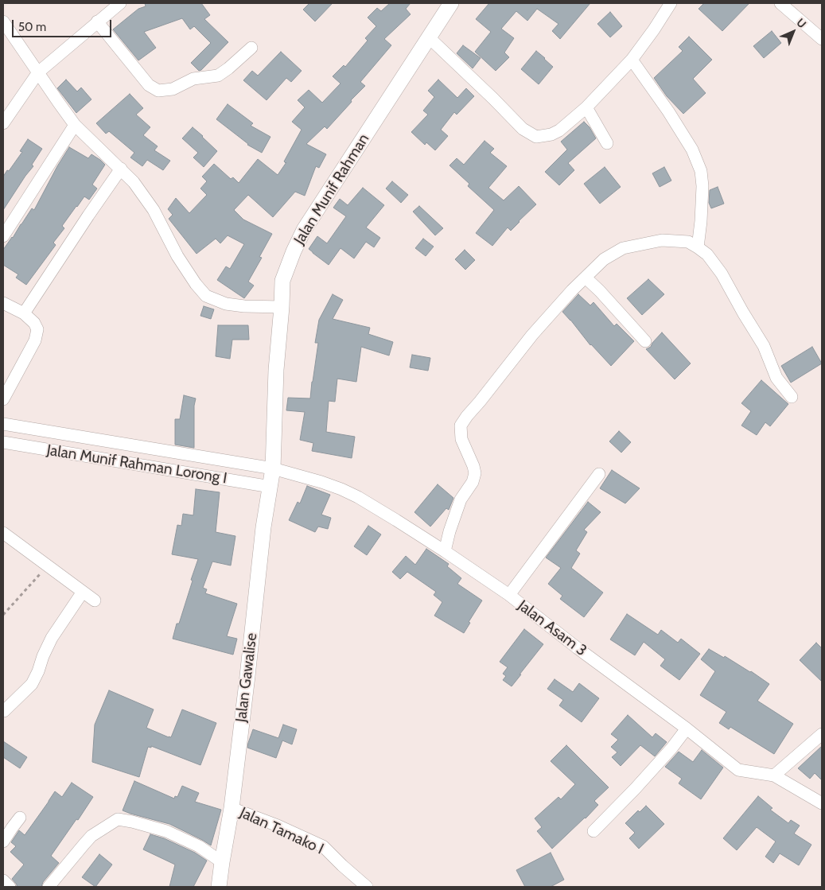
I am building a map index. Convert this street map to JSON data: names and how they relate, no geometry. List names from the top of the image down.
{
  "streets": {
    "street": [
      "Jalan Munif Rahman",
      "Jalan Munif Rahman Lorong I",
      "Jalan Asam 3",
      "Jalan Gawalise",
      "Jalan Tamako I"
    ]
  },
  "crossings": [
    ["Jalan Munif Rahman", "Jalan Asam 3"],
    ["Jalan Munif Rahman", "Jalan Gawalise"],
    ["Jalan Munif Rahman Lorong I", "Jalan Gawalise"],
    ["Jalan Asam 3", "Jalan Gawalise"],
    ["Jalan Gawalise", "Jalan Tamako I"]
  ],
  "scale_bar": "50 m",
  "north": "top right"
}
